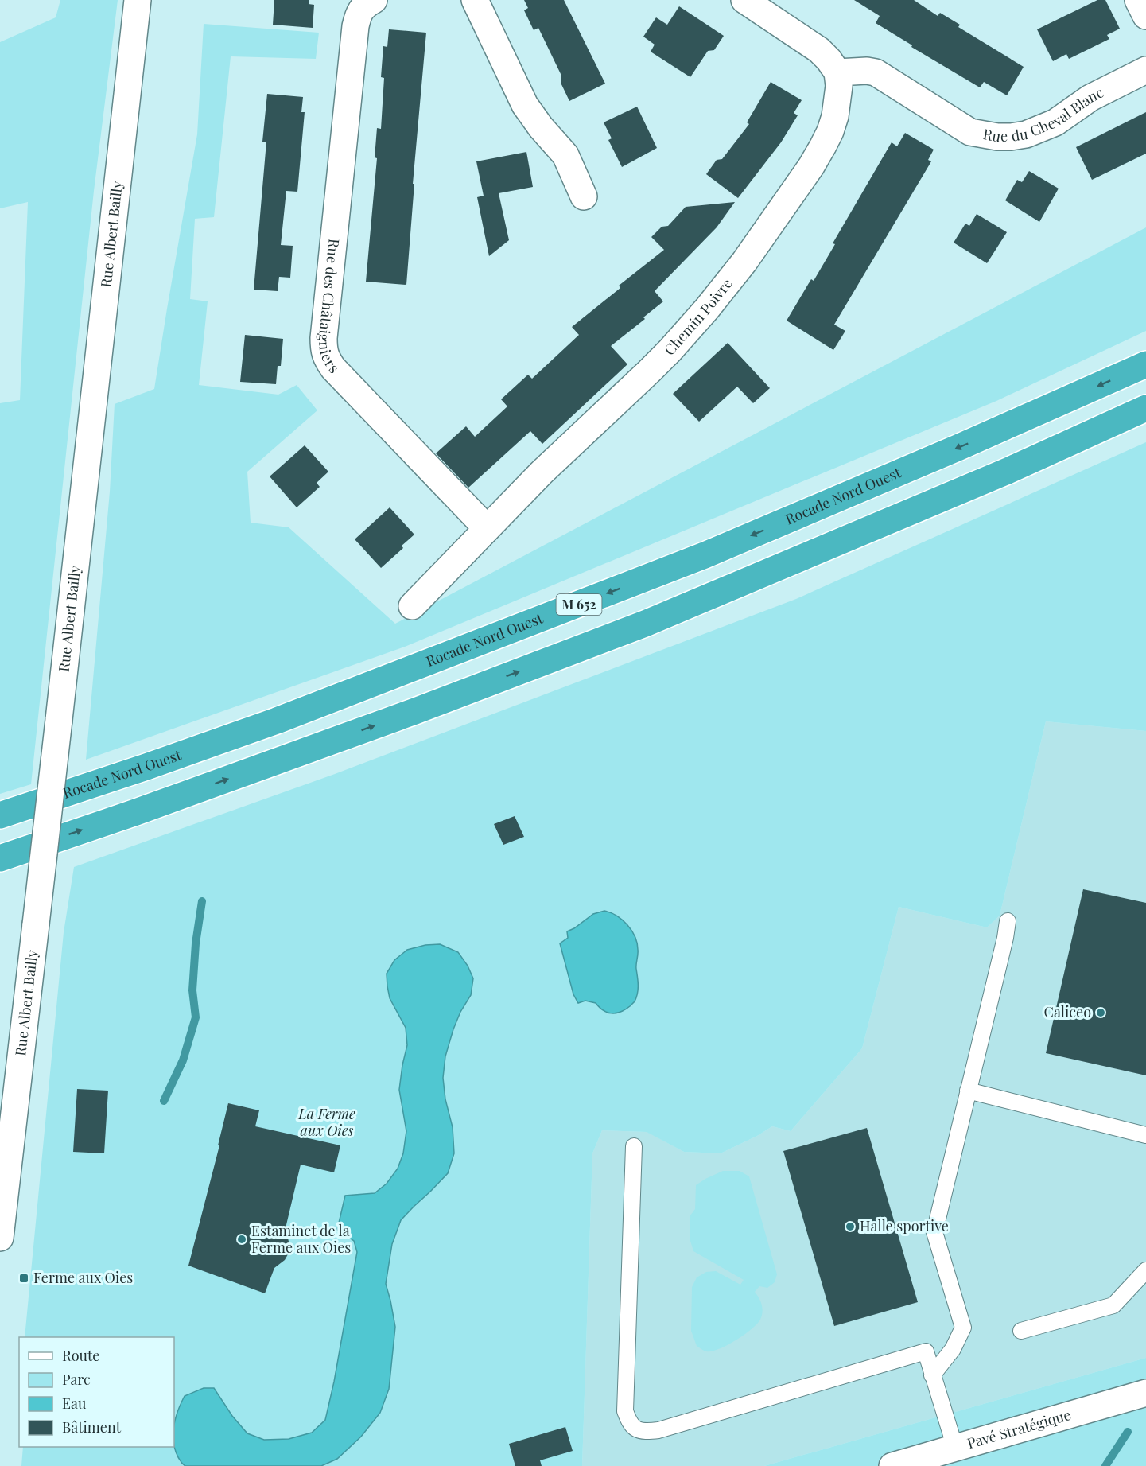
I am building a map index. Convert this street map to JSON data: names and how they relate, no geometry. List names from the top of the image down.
{
  "streets": {
    "highway": ["Rocade Nord Ouest", "M 652"],
    "street": [
      "Rue du Cheval Blanc",
      "Rue Albert Bailly",
      "Rue des Châtaigniers",
      "Chemin Poivre",
      "Pavé Stratégique"
    ]
  },
  "crossings": [
    ["Rue du Cheval Blanc", "Chemin Poivre"],
    ["Rue des Châtaigniers", "Chemin Poivre"]
  ],
  "parks": ["La Ferme aux Oies"],
  "places": {
    "other": ["Caliceo", "Halle sportive", "Estaminet de la Ferme aux Oies"],
    "transit": ["Ferme aux Oies"]
  },
  "legend": [
    "Route",
    "Parc",
    "Eau",
    "Bâtiment"
  ]
}
